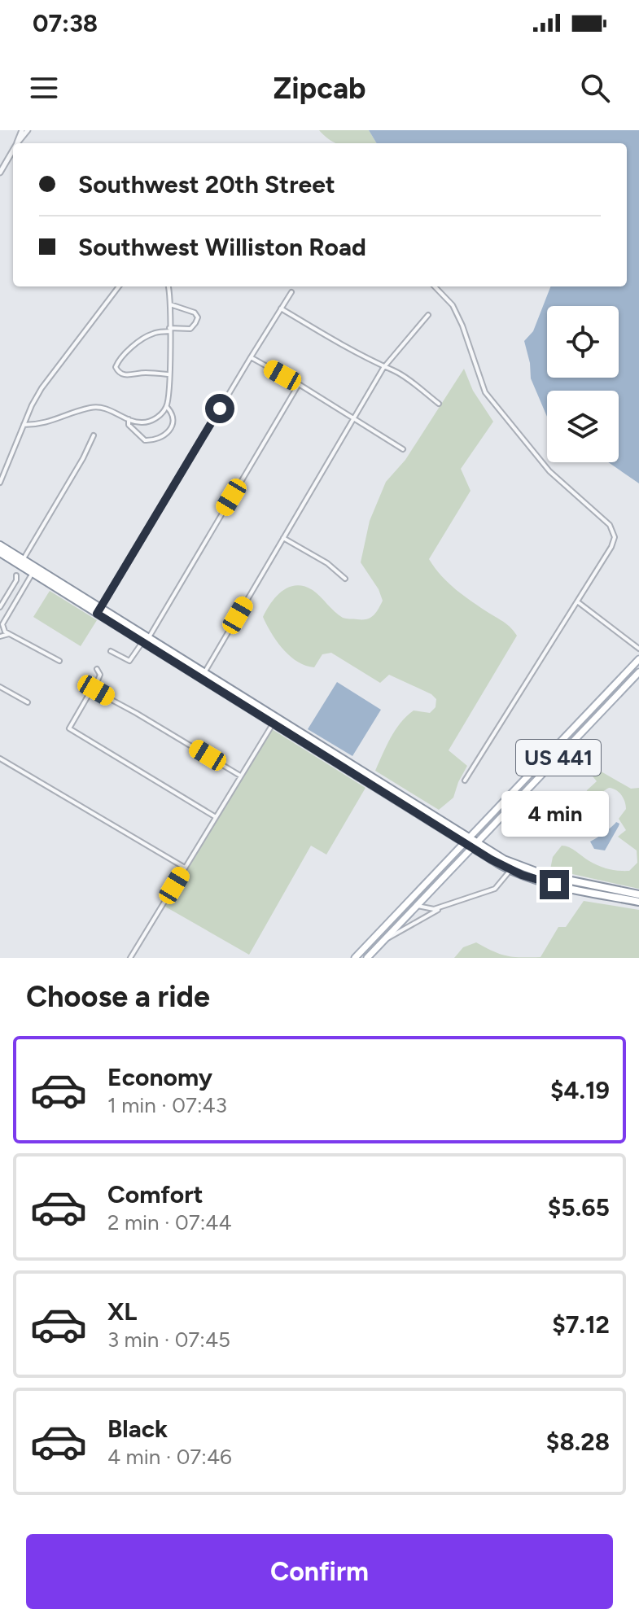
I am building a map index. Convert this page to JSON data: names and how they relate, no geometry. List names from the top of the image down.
{
  "streets": {
    "main road": ["US 441"]
  },
  "page": {
    "status": "07:38",
    "header": "Zipcab",
    "banner": ["Southwest 20th Street", "Southwest Williston Road"],
    "bubble": "4 min",
    "heading": "Choose a ride",
    "list": [
      {
        "name": "Economy",
        "note": "1 min · 07:43",
        "value": "$4.19"
      },
      {
        "name": "Comfort",
        "note": "2 min · 07:44",
        "value": "$5.65"
      },
      {
        "name": "XL",
        "note": "3 min · 07:45",
        "value": "$7.12"
      },
      {
        "name": "Black",
        "note": "4 min · 07:46",
        "value": "$8.28"
      }
    ],
    "buttons": "Confirm"
  }
}
